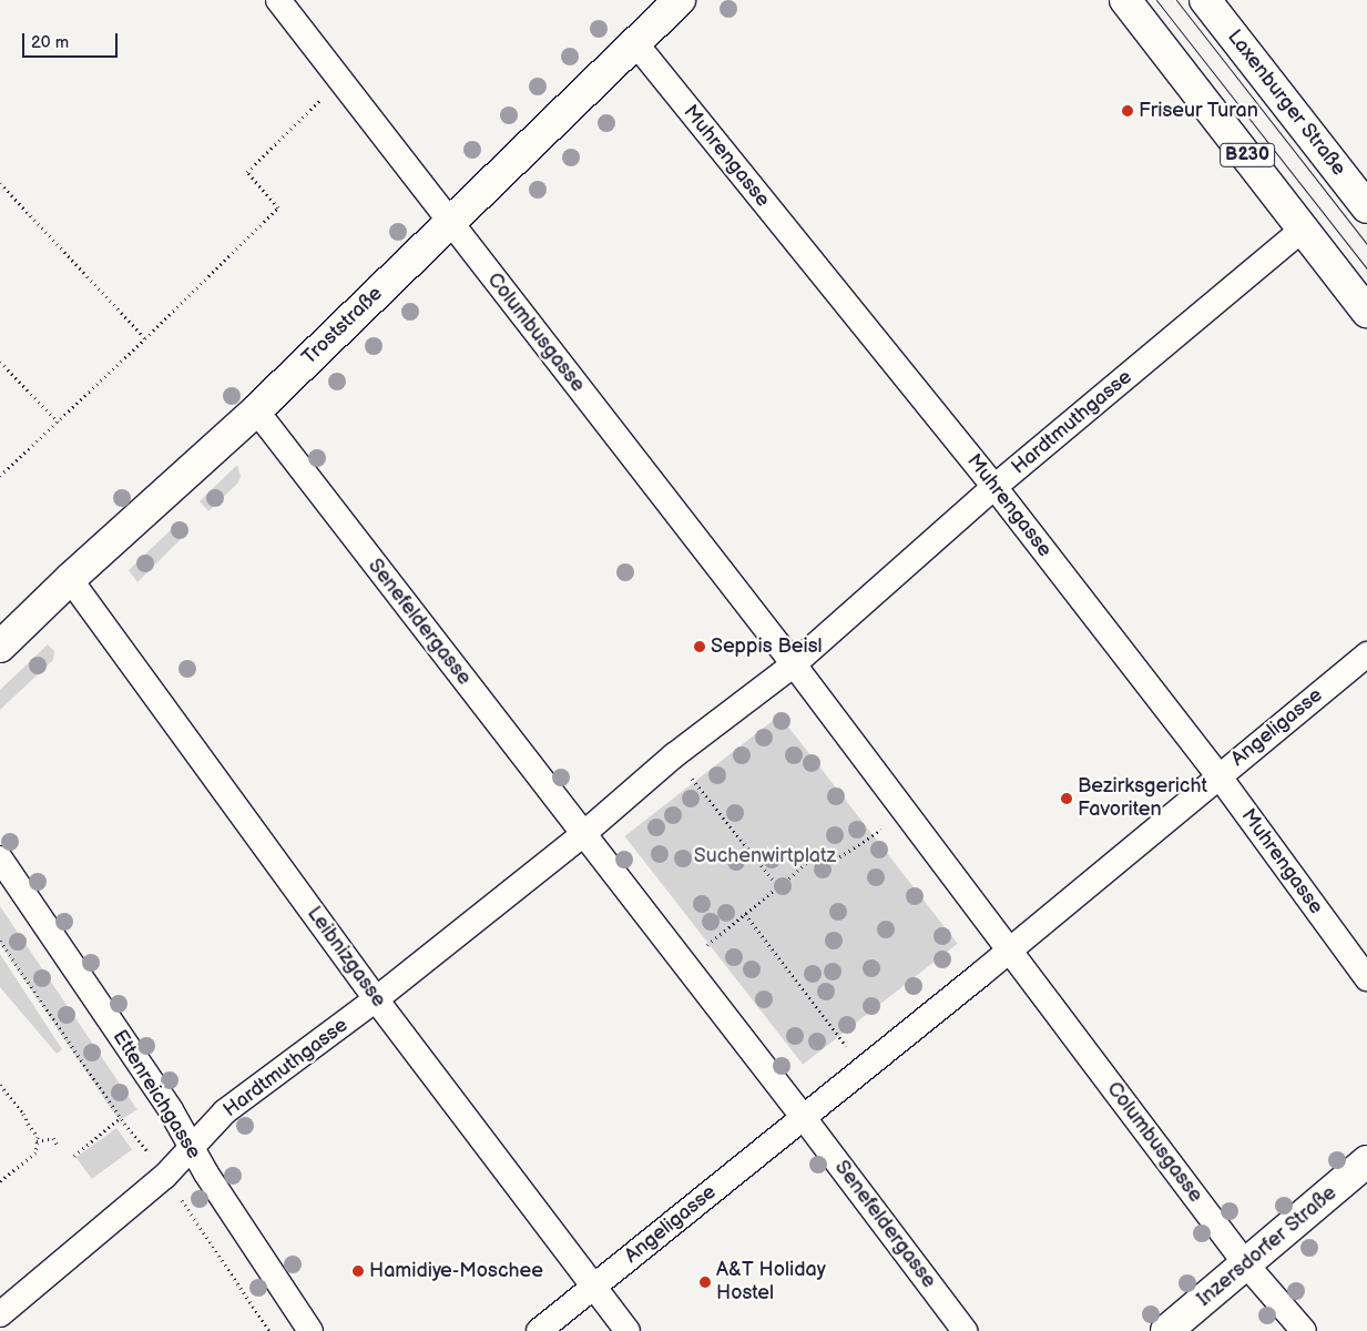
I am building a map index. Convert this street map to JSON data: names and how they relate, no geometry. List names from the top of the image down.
{
  "streets": {
    "street": [
      "Laxenburger Straße",
      "B230",
      "Muhrengasse",
      "Troststraße",
      "Columbusgasse",
      "Hardtmuthgasse",
      "Senefeldergasse",
      "Angeligasse",
      "Leibnizgasse",
      "Ettenreichgasse",
      "Inzersdorfer Straße"
    ]
  },
  "crossings": [
    ["B230", "Hardtmuthgasse"],
    ["Muhrengasse", "Troststraße"],
    ["Muhrengasse", "Hardtmuthgasse"],
    ["Muhrengasse", "Angeligasse"],
    ["Troststraße", "Columbusgasse"],
    ["Troststraße", "Senefeldergasse"],
    ["Troststraße", "Leibnizgasse"],
    ["Columbusgasse", "Hardtmuthgasse"],
    ["Columbusgasse", "Angeligasse"],
    ["Columbusgasse", "Inzersdorfer Straße"],
    ["Hardtmuthgasse", "Senefeldergasse"],
    ["Hardtmuthgasse", "Leibnizgasse"],
    ["Hardtmuthgasse", "Ettenreichgasse"],
    ["Senefeldergasse", "Angeligasse"],
    ["Angeligasse", "Leibnizgasse"]
  ],
  "parks": ["Suchenwirtplatz"],
  "places": [
    "Friseur Turan",
    "Seppis Beisl",
    "Bezirksgericht Favoriten",
    "Hamidiye-Moschee",
    "A&T Holiday Hostel"
  ],
  "scale_bar": "20 m"
}
